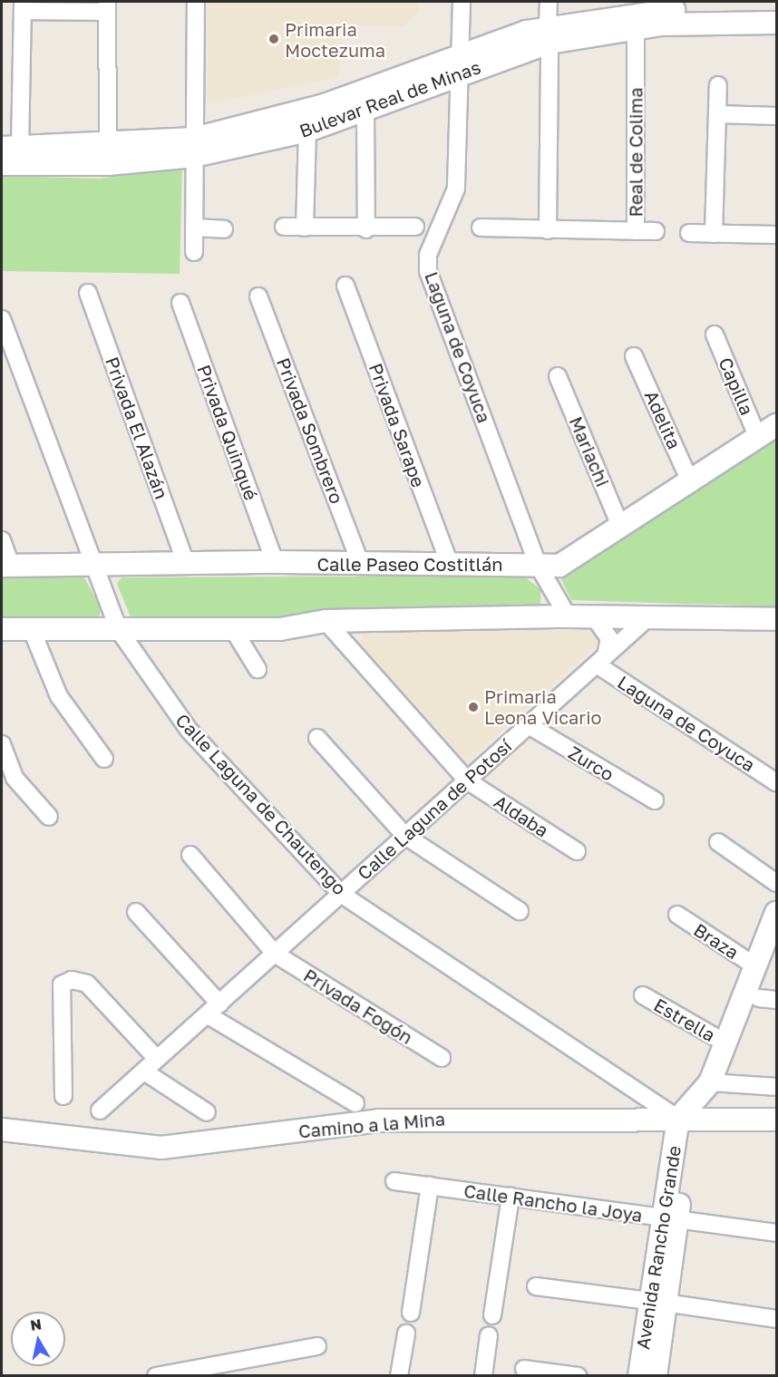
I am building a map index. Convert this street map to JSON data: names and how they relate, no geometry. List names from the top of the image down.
{
  "streets": {
    "street": [
      "Bulevar Real de Minas",
      "Real de Colima",
      "Laguna de Coyuca",
      "Capilla",
      "Adelita",
      "Privada Sarape",
      "Privada El Alazán",
      "Privada Sombrero",
      "Privada Quinqué",
      "Mariachi",
      "Calle Paseo Costitlán",
      "Zurco",
      "Calle Laguna de Chautengo",
      "Calle Laguna de Potosí",
      "Aldaba",
      "Braza",
      "Privada Fogón",
      "Estrella",
      "Camino a la Mina",
      "Calle Rancho la Joya",
      "Avenida Rancho Grande"
    ]
  },
  "crossings": [
    ["Bulevar Real de Minas", "Real de Colima"],
    ["Bulevar Real de Minas", "Laguna de Coyuca"],
    ["Laguna de Coyuca", "Calle Paseo Costitlán"],
    ["Laguna de Coyuca", "Calle Laguna de Potosí"],
    ["Capilla", "Calle Paseo Costitlán"],
    ["Adelita", "Calle Paseo Costitlán"],
    ["Privada Sarape", "Calle Paseo Costitlán"],
    ["Privada El Alazán", "Calle Paseo Costitlán"],
    ["Privada Sombrero", "Calle Paseo Costitlán"],
    ["Privada Quinqué", "Calle Paseo Costitlán"],
    ["Mariachi", "Calle Paseo Costitlán"],
    ["Calle Paseo Costitlán", "Calle Laguna de Chautengo"],
    ["Zurco", "Calle Laguna de Potosí"],
    ["Calle Laguna de Chautengo", "Calle Laguna de Potosí"],
    ["Calle Laguna de Chautengo", "Camino a la Mina"],
    ["Calle Laguna de Chautengo", "Avenida Rancho Grande"],
    ["Calle Laguna de Potosí", "Aldaba"],
    ["Calle Laguna de Potosí", "Privada Fogón"],
    ["Camino a la Mina", "Avenida Rancho Grande"],
    ["Calle Rancho la Joya", "Avenida Rancho Grande"]
  ],
  "places": ["Primaria Moctezuma", "Primaria Leona Vicario"],
  "north": "top"
}
